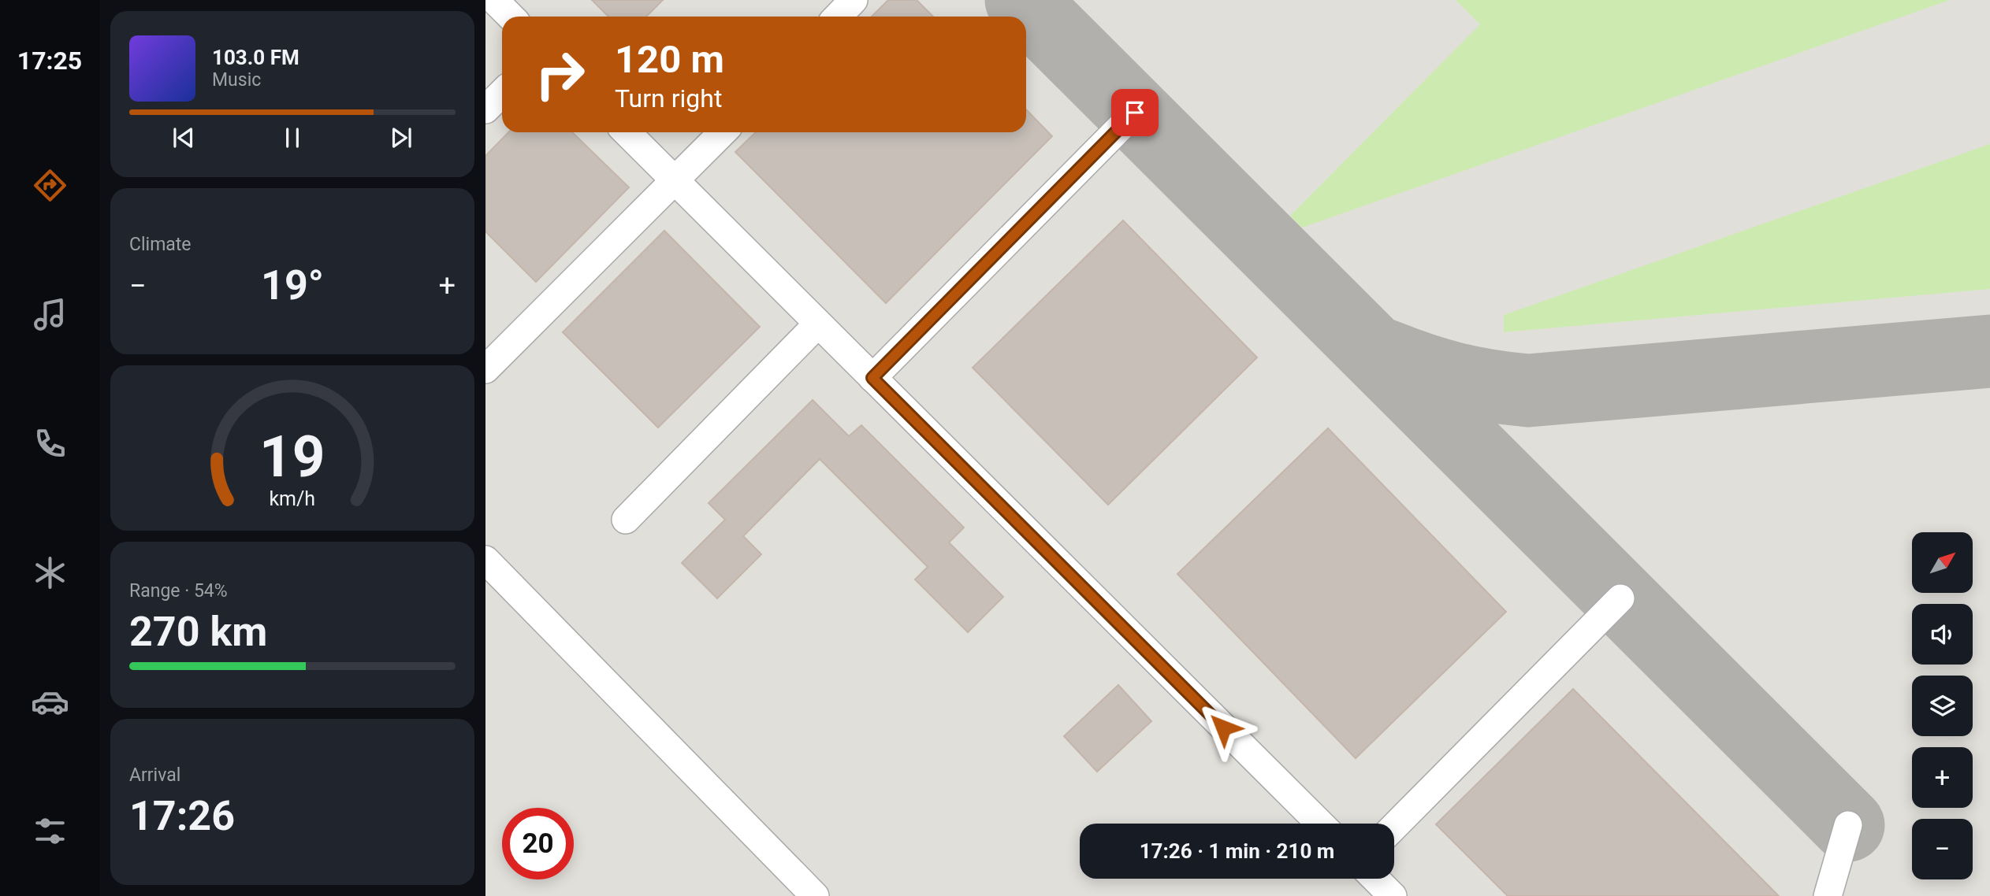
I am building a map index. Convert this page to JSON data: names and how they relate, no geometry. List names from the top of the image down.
{
  "north": "top right",
  "page": {
    "tabs": "17:25",
    "turn": ["120 m", "Turn right"],
    "song": ["103.0 FM", "Music"],
    "tile": [
      "Climate",
      ["Range · 54%", "270 km"],
      ["Arrival", "17:26"]
    ],
    "heat": ["−", "19°", "+"],
    "map_buttons": ["+", "−"],
    "limit": "20",
    "trip": "17:26 · 1 min · 210 m",
    "gauge": ["19", "km/h"]
  }
}
